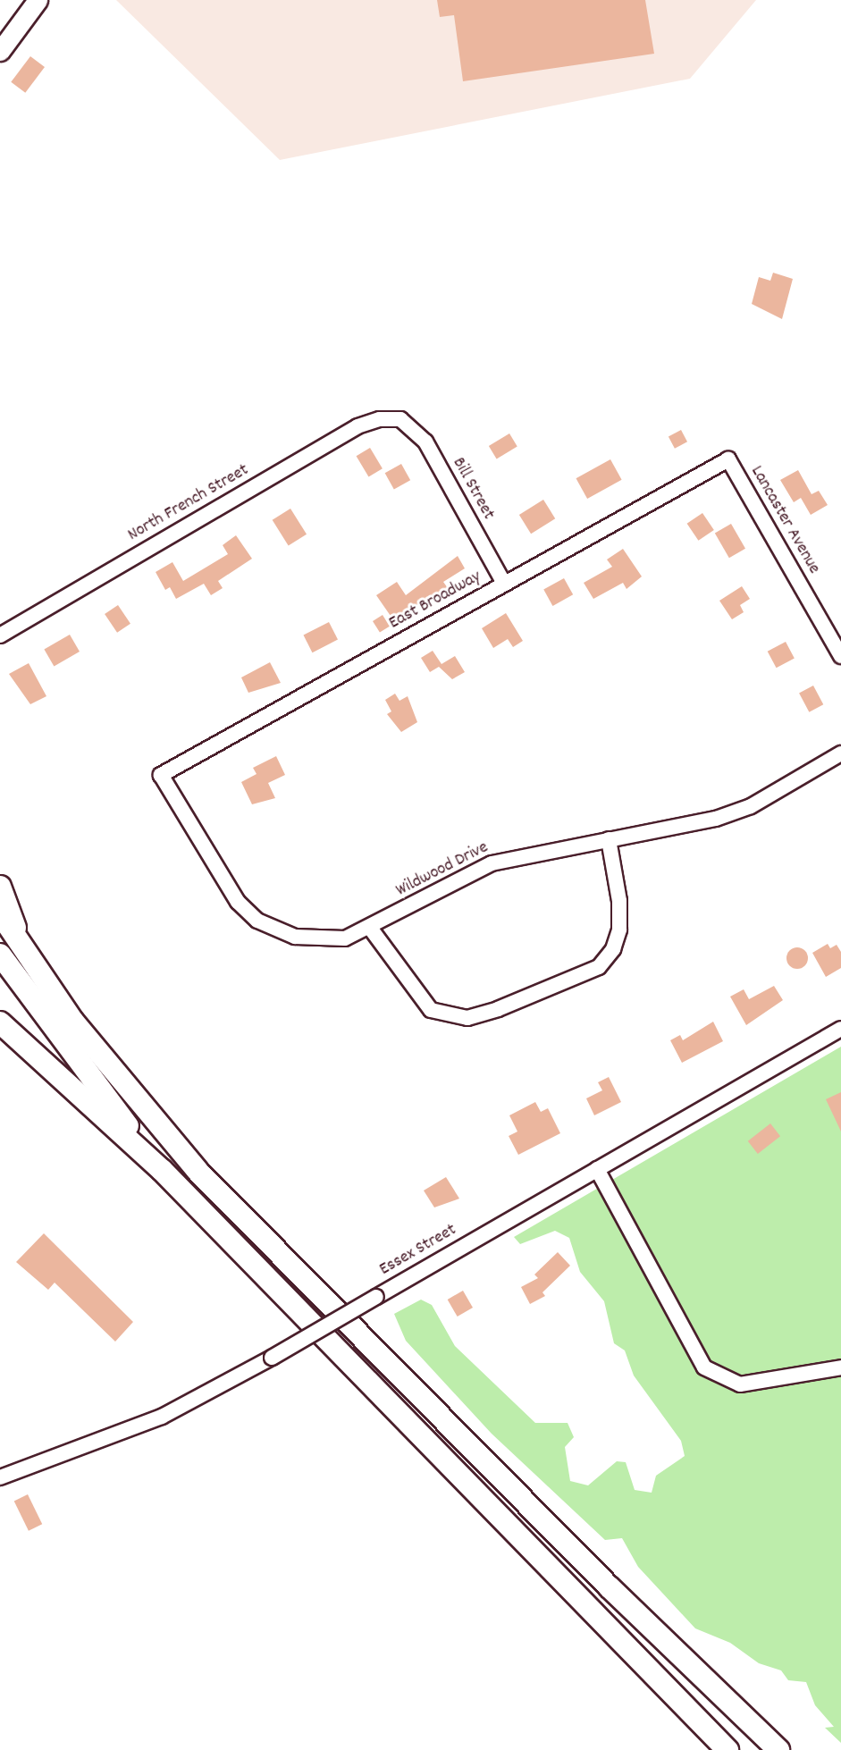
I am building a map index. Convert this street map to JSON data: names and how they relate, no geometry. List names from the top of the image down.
{
  "streets": {
    "street": [
      "Bill Street",
      "North French Street",
      "Lancaster Avenue",
      "East Broadway",
      "Wildwood Drive",
      "Essex Street"
    ]
  },
  "crossings": [
    ["Bill Street", "North French Street"],
    ["Bill Street", "East Broadway"],
    ["Lancaster Avenue", "East Broadway"],
    ["East Broadway", "Wildwood Drive"]
  ]
}
